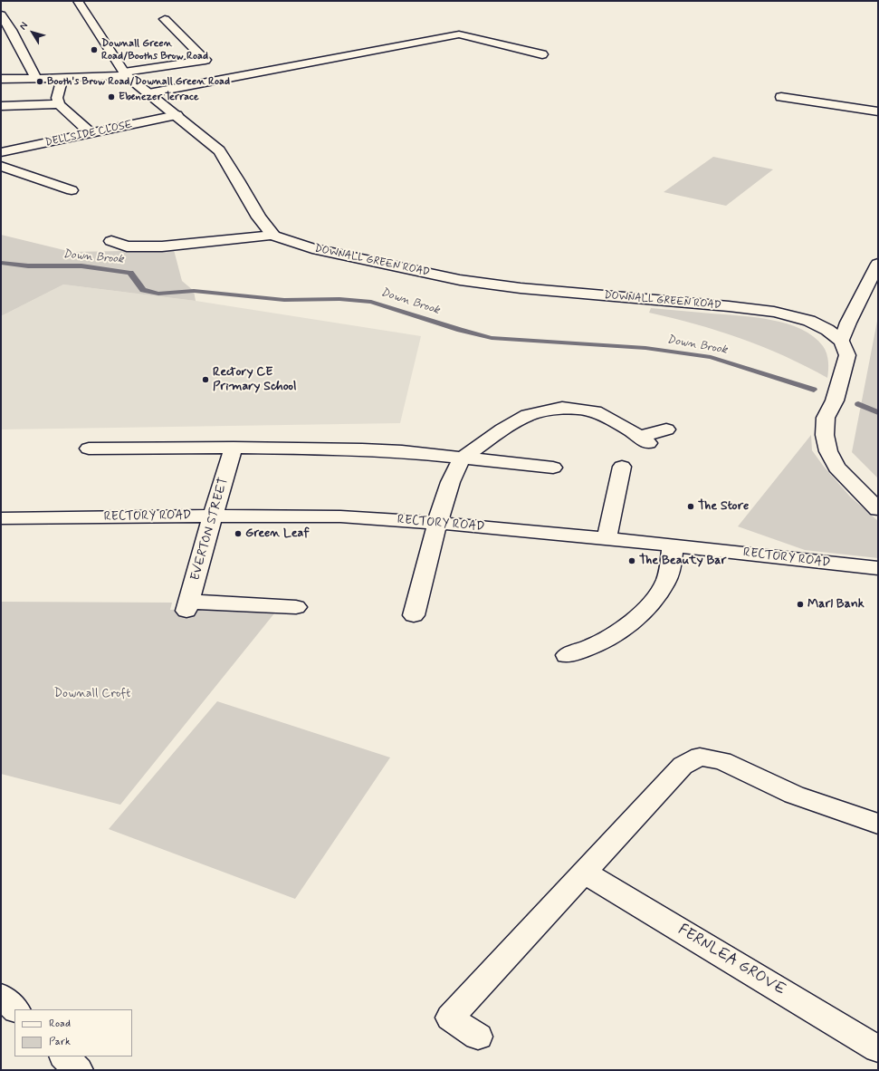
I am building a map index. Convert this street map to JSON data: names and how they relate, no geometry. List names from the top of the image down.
{
  "streets": {
    "street": [
      "DELLSIDE CLOSE",
      "DOWNALL GREEN ROAD",
      "RECTORY ROAD",
      "EVERTON STREET",
      "FERNLEA GROVE"
    ]
  },
  "crossings": [
    ["RECTORY ROAD", "EVERTON STREET"]
  ],
  "water": ["Down Brook"],
  "parks": ["Downall Croft"],
  "places": [
    "Downall Green Road/Booths Brow Road",
    "Booth's Brow Road/Downall Green Road",
    "Ebenezer Terrace",
    "Rectory CE Primary School",
    "The Store",
    "Green Leaf",
    "The Beauty Bar",
    "Marl Bank"
  ],
  "legend": ["Road", "Park"],
  "north": "top left"
}
